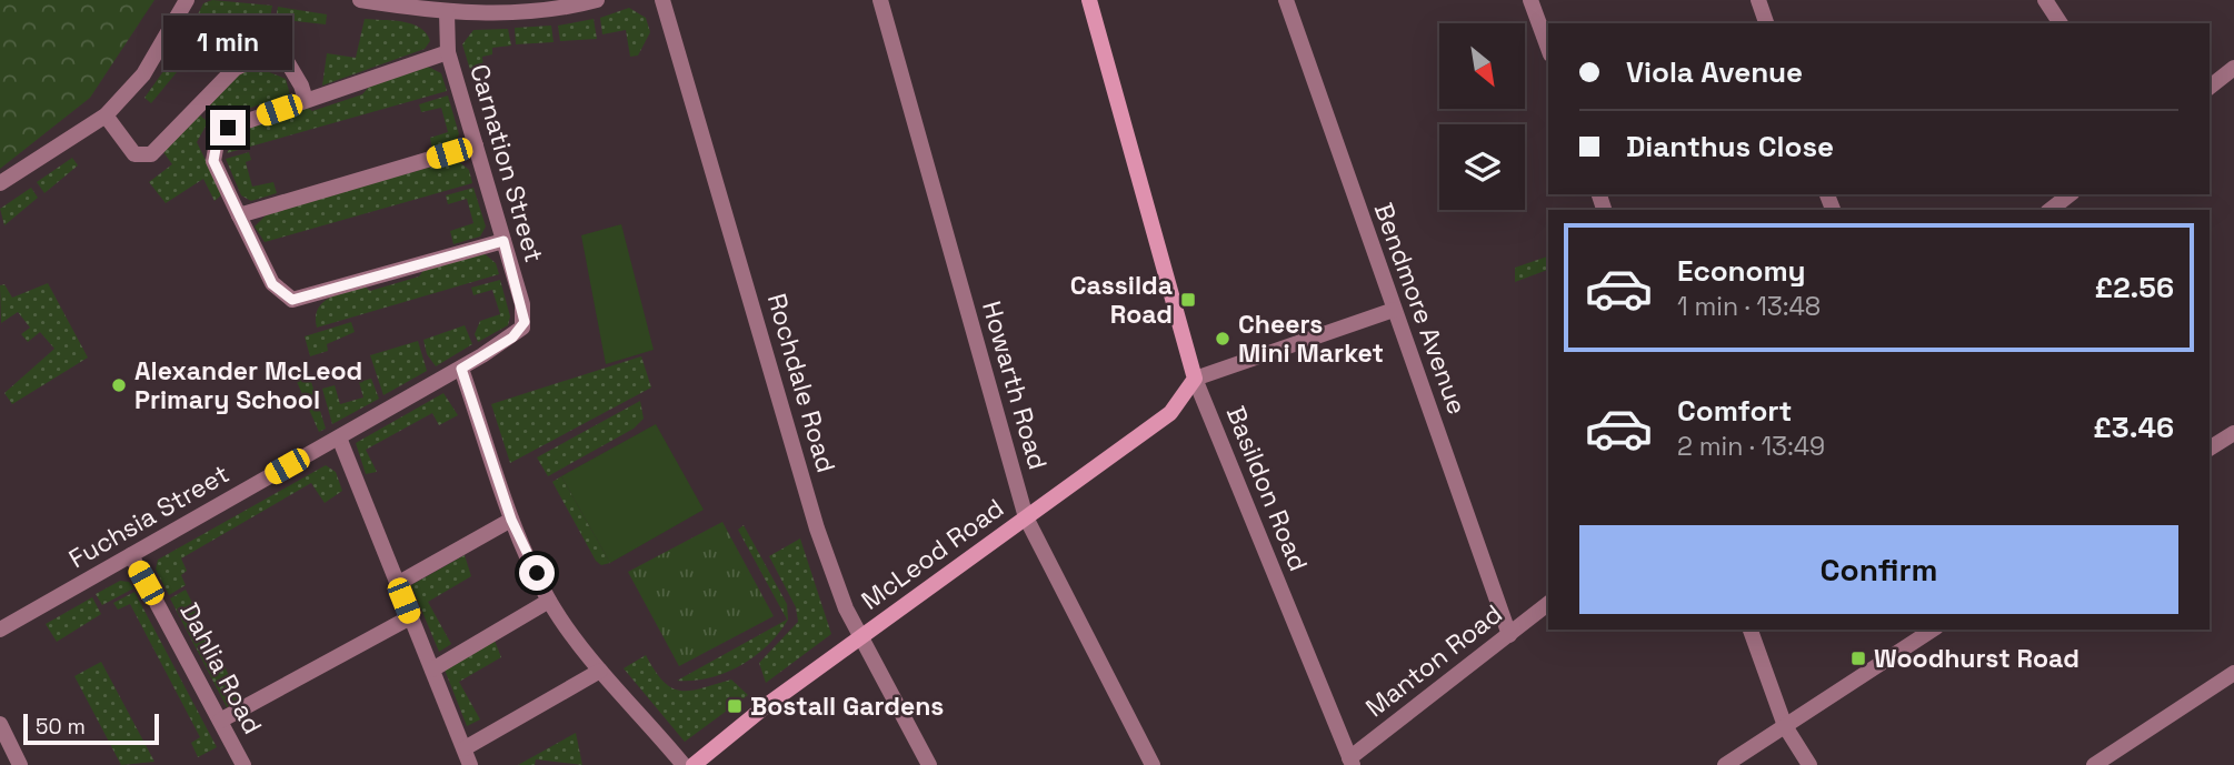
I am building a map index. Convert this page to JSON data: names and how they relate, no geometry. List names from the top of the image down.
{
  "streets": {
    "main road": ["Basildon Road", "McLeod Road"],
    "street": [
      "Carnation Street",
      "Bendmore Avenue",
      "Rochdale Road",
      "Howarth Road",
      "Fuchsia Street",
      "Manton Road",
      "Dahlia Road"
    ]
  },
  "crossings": [
    ["Carnation Street", "Fuchsia Street"],
    ["Bendmore Avenue", "Manton Road"],
    ["Rochdale Road", "McLeod Road"],
    ["Howarth Road", "McLeod Road"],
    ["Basildon Road", "McLeod Road"],
    ["Basildon Road", "Manton Road"],
    ["Fuchsia Street", "Dahlia Road"]
  ],
  "places": {
    "transit": ["Cassilda Road", "Woodhurst Road", "Bostall Gardens"],
    "other": ["Cheers Mini Market", "Alexander McLeod Primary School"]
  },
  "scale_bar": "50 m",
  "north": "bottom right",
  "page": {
    "bubble": "1 min",
    "banner": ["Viola Avenue", "Dianthus Close"],
    "list": [
      {
        "name": "Economy",
        "note": "1 min · 13:48",
        "value": "£2.56"
      },
      {
        "name": "Comfort",
        "note": "2 min · 13:49",
        "value": "£3.46"
      }
    ],
    "buttons": "Confirm",
    "scale": "50 m"
  }
}
